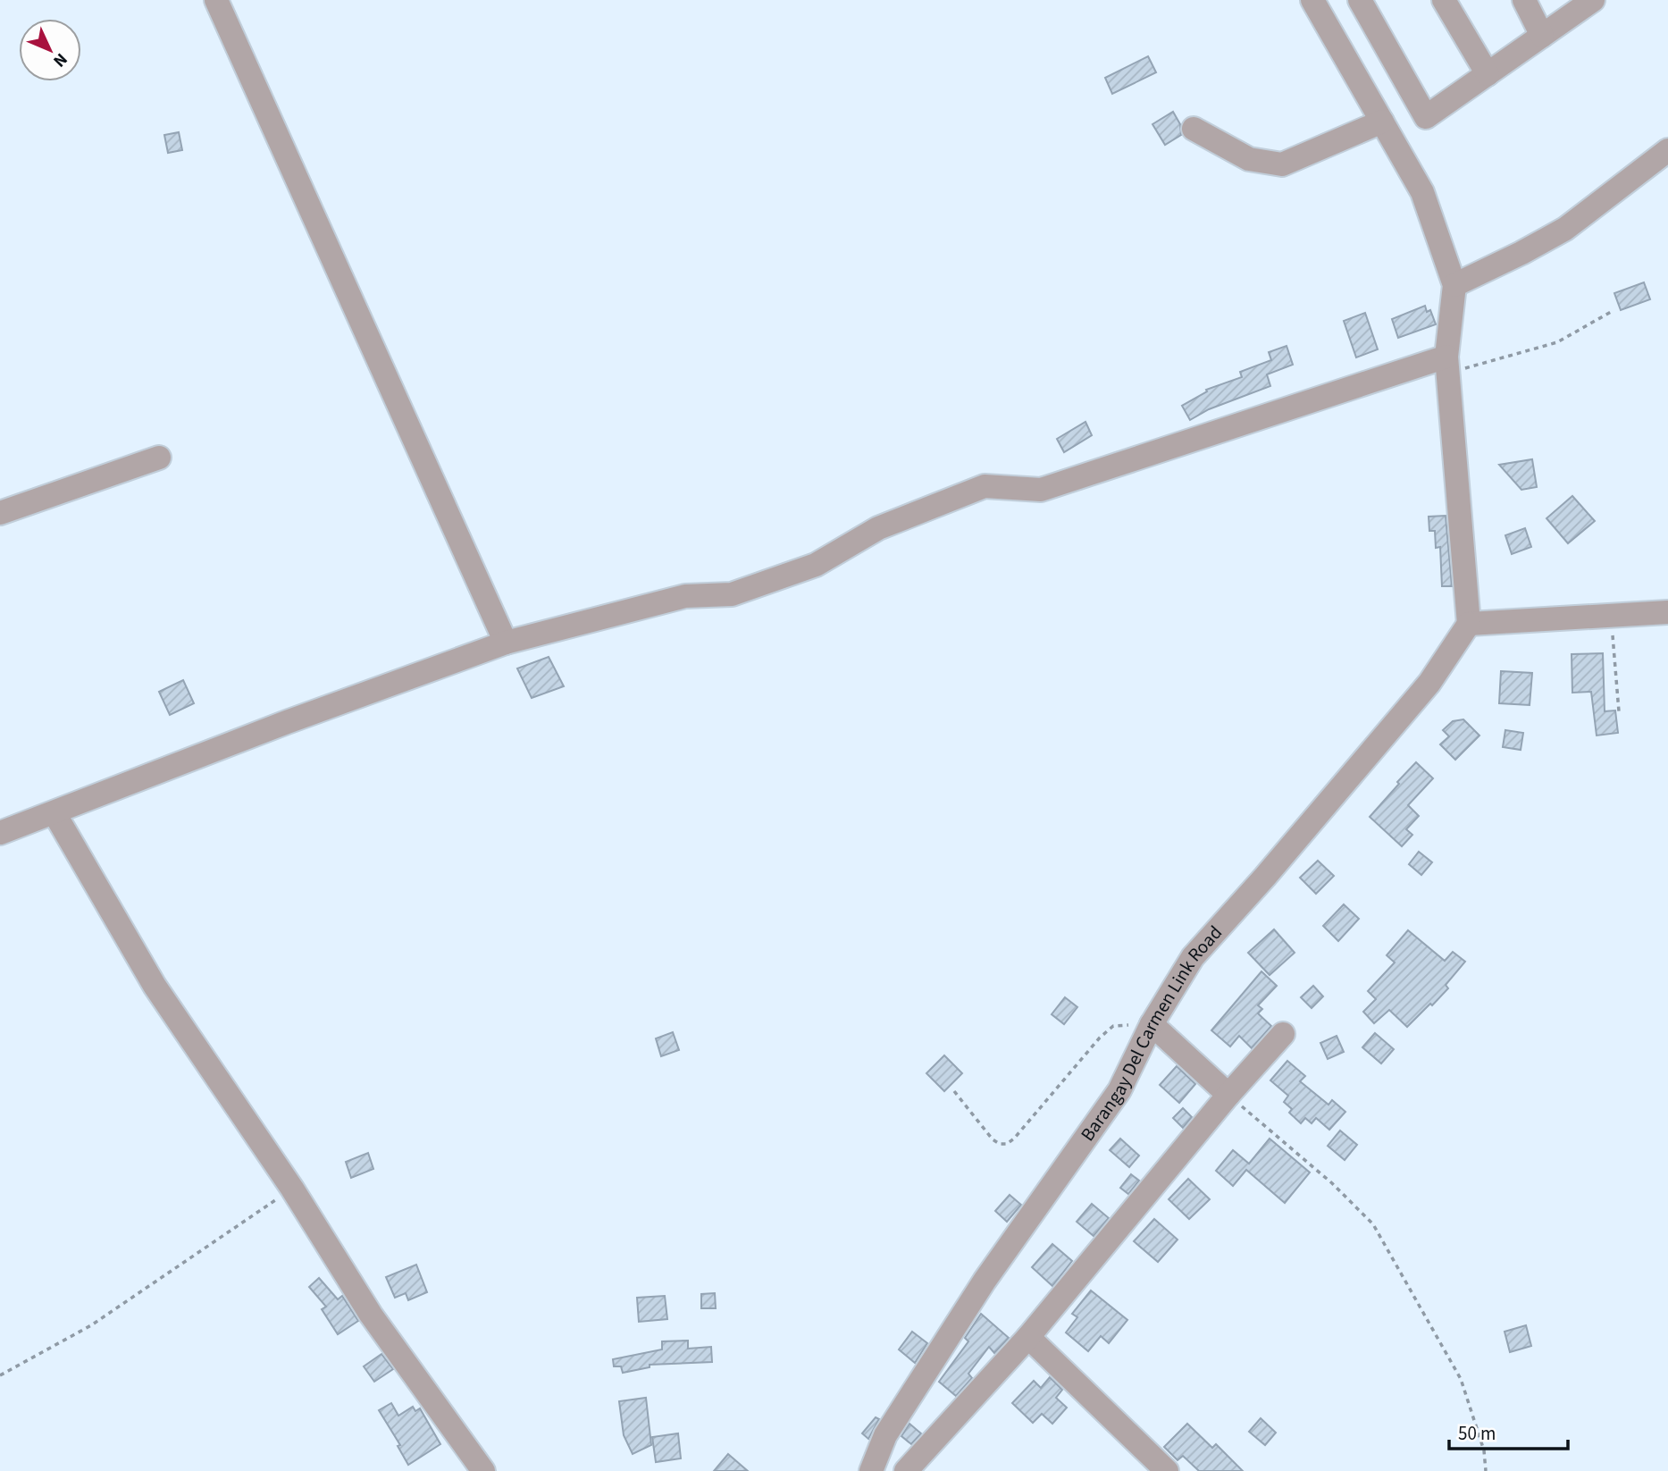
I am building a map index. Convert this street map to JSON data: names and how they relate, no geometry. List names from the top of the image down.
{
  "streets": {
    "street": ["Barangay Del Carmen Link Road"]
  },
  "scale_bar": "50 m",
  "north": "bottom right"
}
